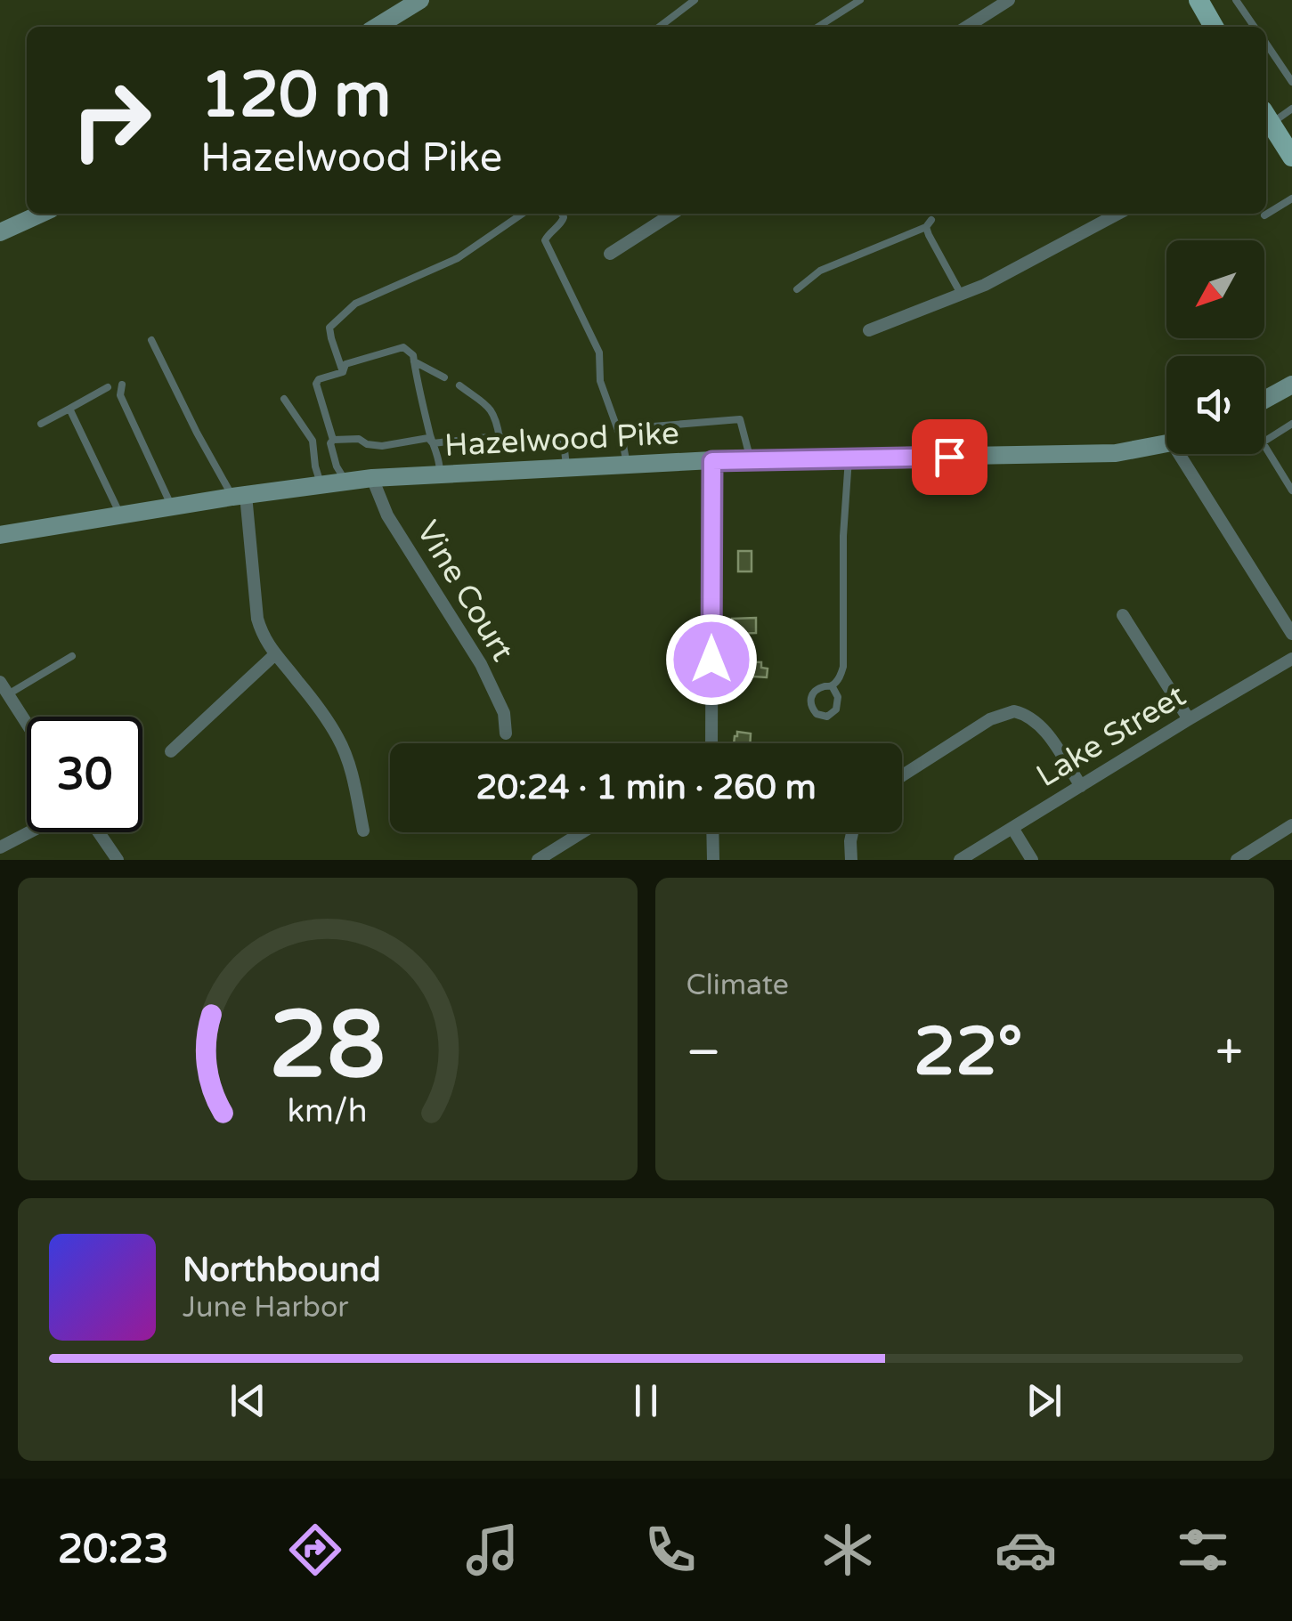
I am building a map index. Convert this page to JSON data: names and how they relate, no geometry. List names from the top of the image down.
{
  "streets": {
    "street": ["Hazelwood Pike", "Vine Court", "Lake Street"]
  },
  "crossings": [
    ["Hazelwood Pike", "Vine Court"]
  ],
  "north": "bottom left",
  "page": {
    "turn": ["120 m", "Hazelwood Pike"],
    "limit": "30",
    "trip": "20:24 · 1 min · 260 m",
    "tile": "Climate",
    "heat": ["−", "22°", "+"],
    "song": ["Northbound", "June Harbor"],
    "tabs": "20:23",
    "gauge": ["28", "km/h"]
  }
}
